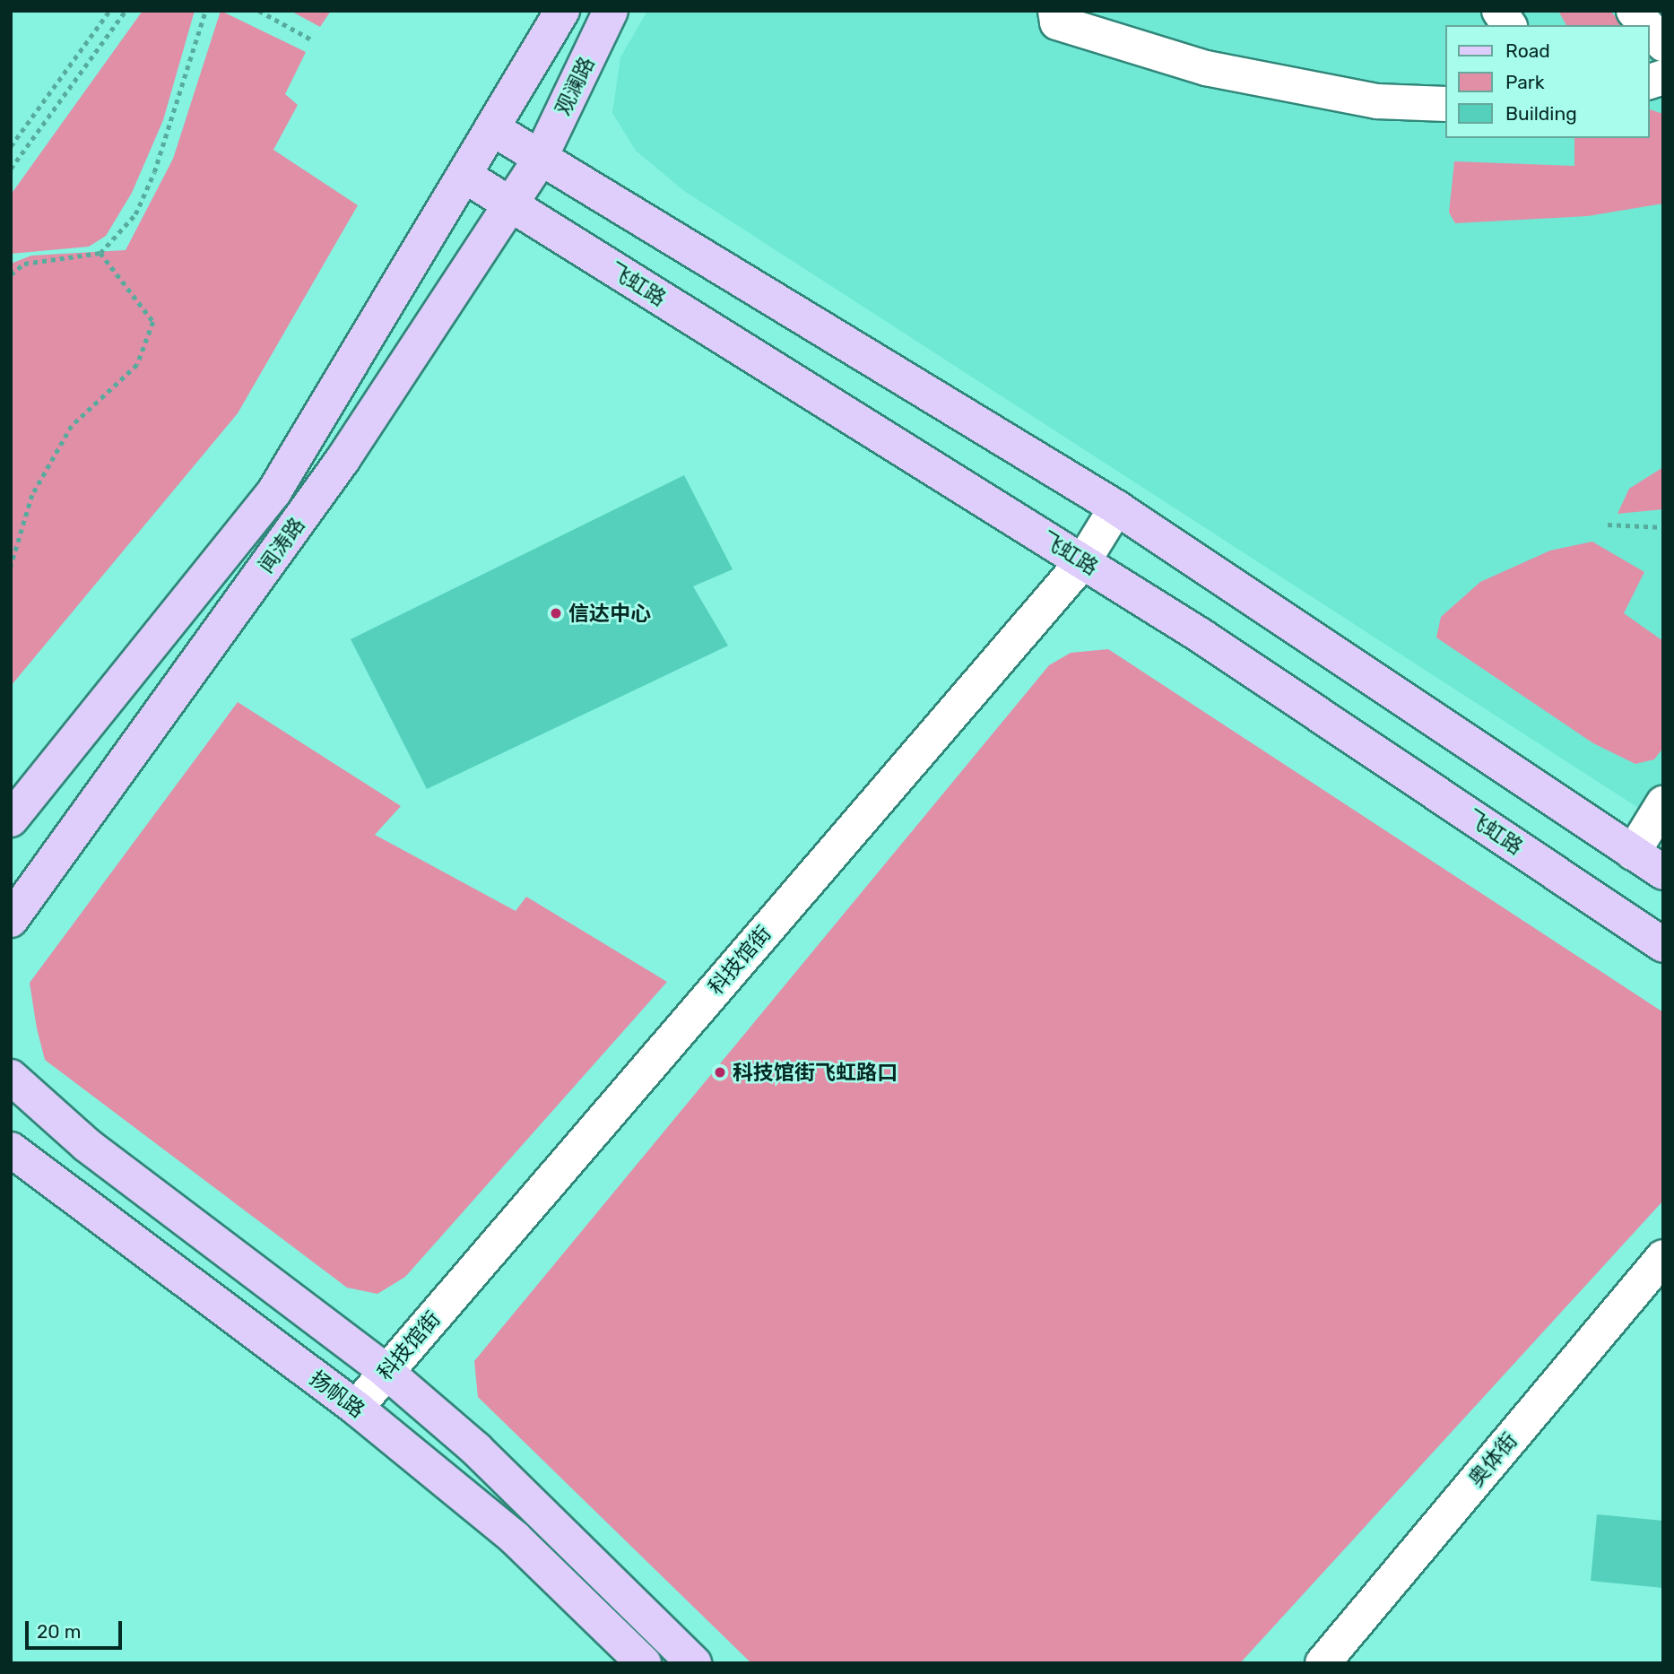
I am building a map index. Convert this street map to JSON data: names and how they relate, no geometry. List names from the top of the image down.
{
  "streets": {
    "main road": [
      "观澜路",
      "飞虹路",
      "闻涛路",
      "扬帆路"
    ],
    "street": ["科技馆街", "奥体街"]
  },
  "crossings": [
    ["观澜路", "闻涛路"],
    ["飞虹路", "闻涛路"],
    ["飞虹路", "科技馆街"],
    ["科技馆街", "扬帆路"]
  ],
  "places": ["信达中心", "科技馆街飞虹路口"],
  "legend": ["Road", "Park", "Building"],
  "scale_bar": "20 m"
}
